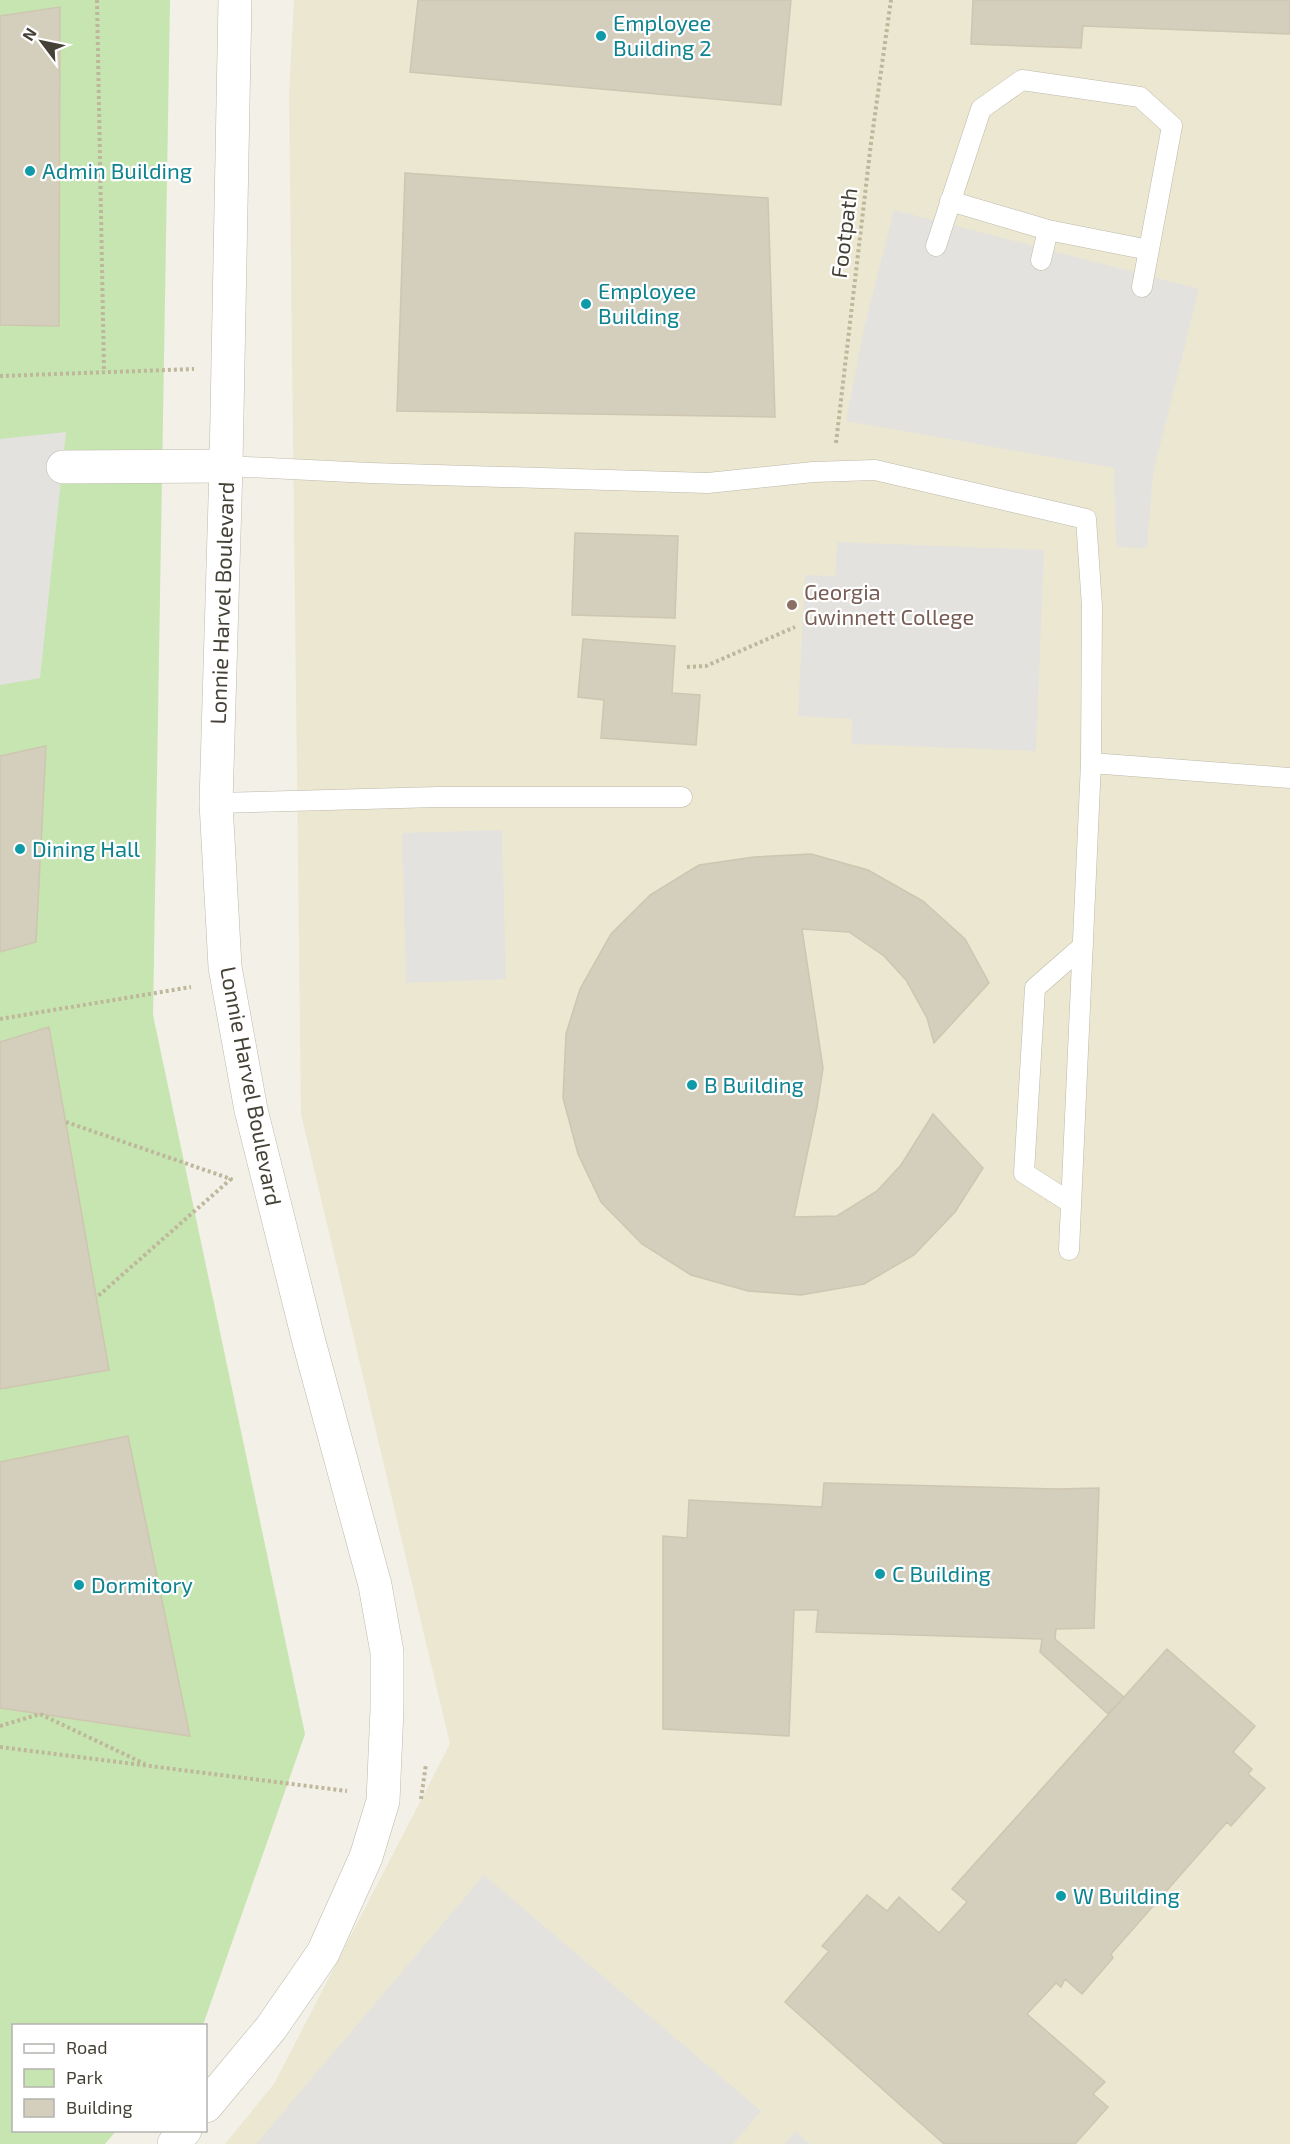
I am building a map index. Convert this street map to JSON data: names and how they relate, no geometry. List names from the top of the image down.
{
  "streets": {
    "street": ["Lonnie Harvel Boulevard"],
    "path": ["Footpath"]
  },
  "places": [
    "Employee Building 2",
    "Admin Building",
    "Employee Building",
    "Georgia Gwinnett College",
    "Dining Hall",
    "B Building",
    "C Building",
    "Dormitory",
    "W Building"
  ],
  "legend": ["Road", "Park", "Building"],
  "north": "top left"
}
